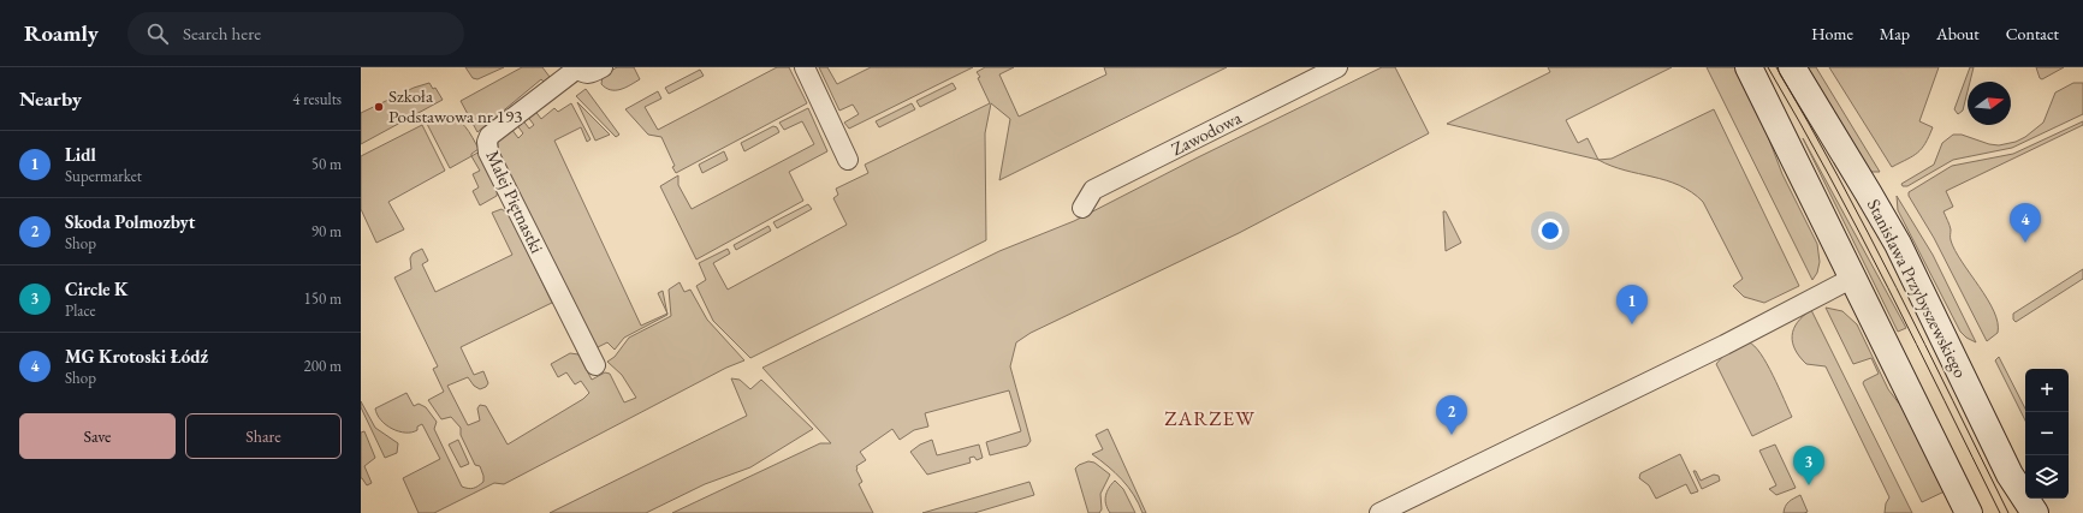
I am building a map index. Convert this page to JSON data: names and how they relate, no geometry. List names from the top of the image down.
{
  "streets": {
    "main road": ["Stanisława Przybyszewskiego"],
    "street": ["Zawodowa", "Małej Piętnastki"]
  },
  "districts": ["ZARZEW"],
  "places": ["Szkoła Podstawowa nr 193"],
  "north": "right",
  "page": {
    "header": "Roamly",
    "search": "Search here",
    "nav": [
      "Home",
      "Map",
      "About",
      "Contact"
    ],
    "heading": ["Nearby", "4 results"],
    "list": [
      {
        "mark": "1",
        "name": "Lidl",
        "note": "Supermarket",
        "value": "50 m"
      },
      {
        "mark": "2",
        "name": "Skoda Polmozbyt",
        "note": "Shop",
        "value": "90 m"
      },
      {
        "mark": "3",
        "name": "Circle K",
        "note": "Place",
        "value": "150 m"
      },
      {
        "mark": "4",
        "name": "MG Krotoski Łódź",
        "note": "Shop",
        "value": "200 m"
      }
    ],
    "pins": [
      "4",
      "1",
      "2",
      "3"
    ],
    "map_buttons": ["+", "−"],
    "buttons": ["Save", "Share"]
  }
}
